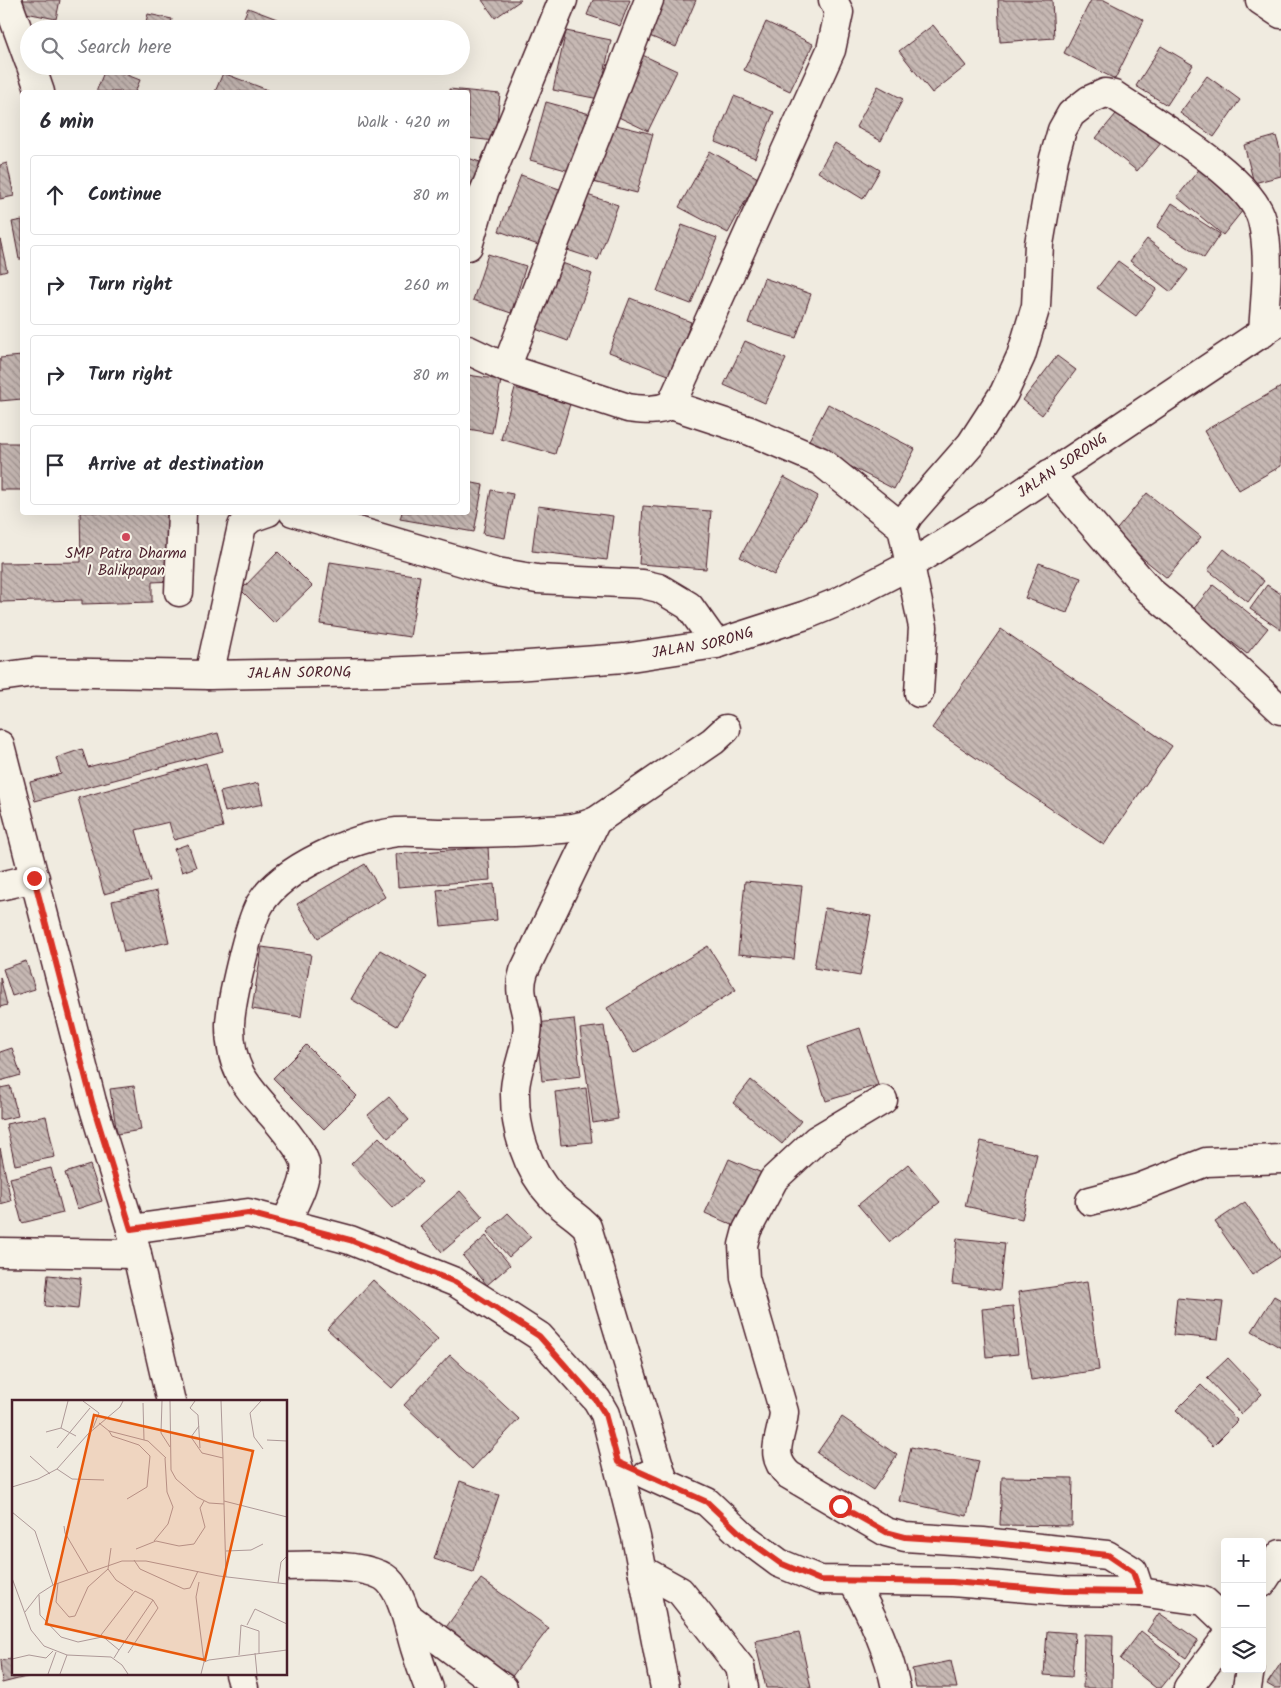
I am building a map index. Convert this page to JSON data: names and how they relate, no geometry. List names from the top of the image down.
{
  "streets": {
    "street": ["JALAN SORONG"]
  },
  "places": ["SMP Patra Dharma 1 Balikpapan"],
  "page": {
    "search": "Search here",
    "heading": ["6 min", "Walk · 420 m"],
    "list": [
      ["Continue", "80 m"],
      ["Turn right", "260 m"],
      ["Turn right", "80 m"],
      "Arrive at destination"
    ],
    "map_buttons": ["+", "−"]
  }
}
